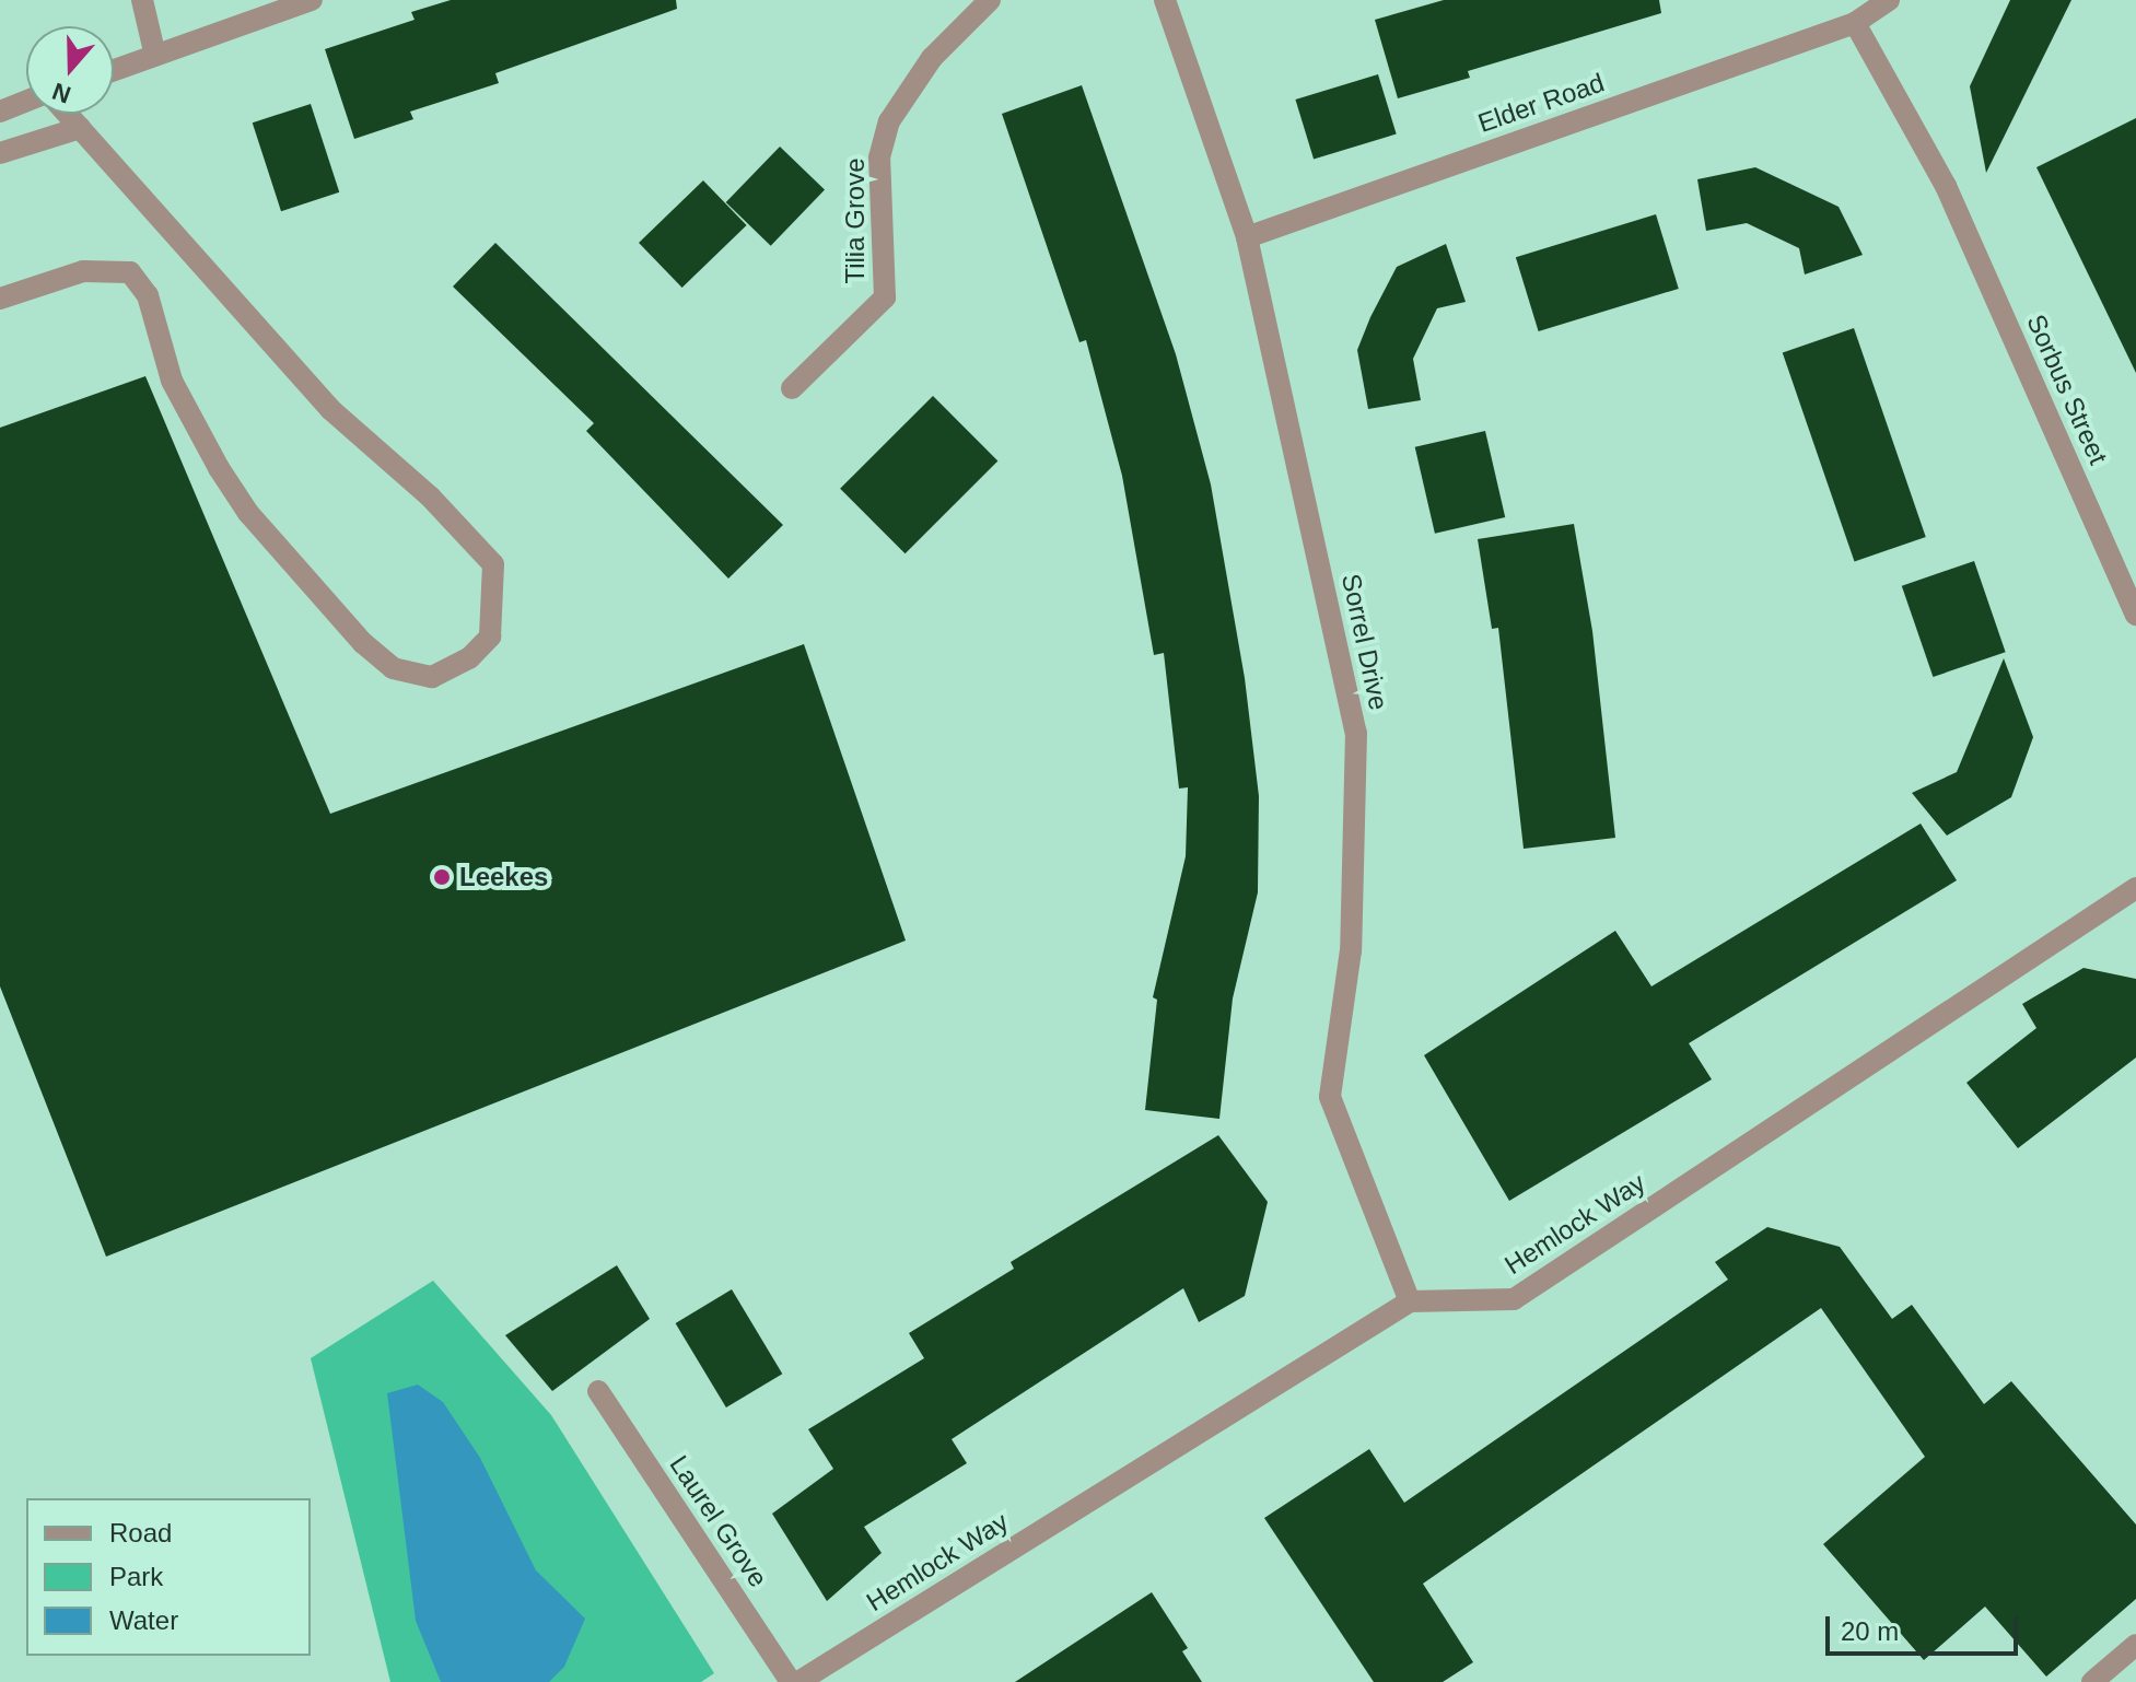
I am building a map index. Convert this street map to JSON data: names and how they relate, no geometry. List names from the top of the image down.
{
  "streets": {
    "street": [
      "Elder Road",
      "Tilia Grove",
      "Sorbus Street",
      "Sorrel Drive",
      "Hemlock Way",
      "Laurel Grove"
    ]
  },
  "crossings": [
    ["Elder Road", "Sorbus Street"],
    ["Elder Road", "Sorrel Drive"],
    ["Sorrel Drive", "Hemlock Way"]
  ],
  "places": ["Leekes"],
  "legend": ["Road", "Park", "Water"],
  "scale_bar": "20 m",
  "north": "bottom"
}
